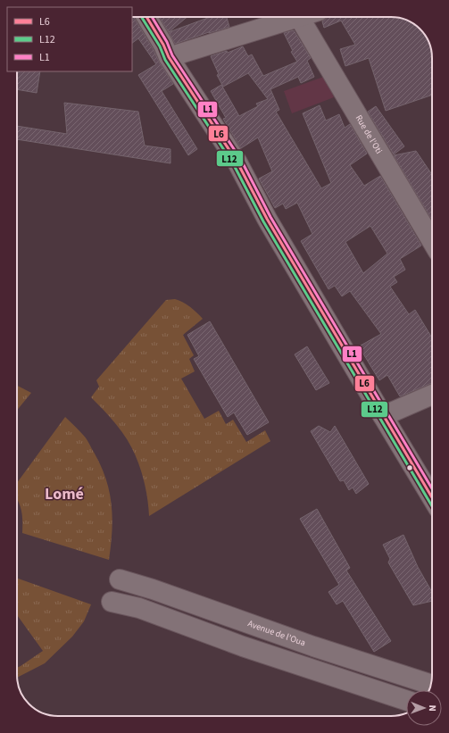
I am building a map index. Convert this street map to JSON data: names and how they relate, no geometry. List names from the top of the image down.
{
  "streets": {
    "street": ["Rue de l'Oti", "Avenue de l'Oua"]
  },
  "districts": ["Lomé"],
  "lines": ["transit line L6", "transit line L12", "transit line L1"],
  "legend": ["L6", "L12", "L1"],
  "north": "right"
}
